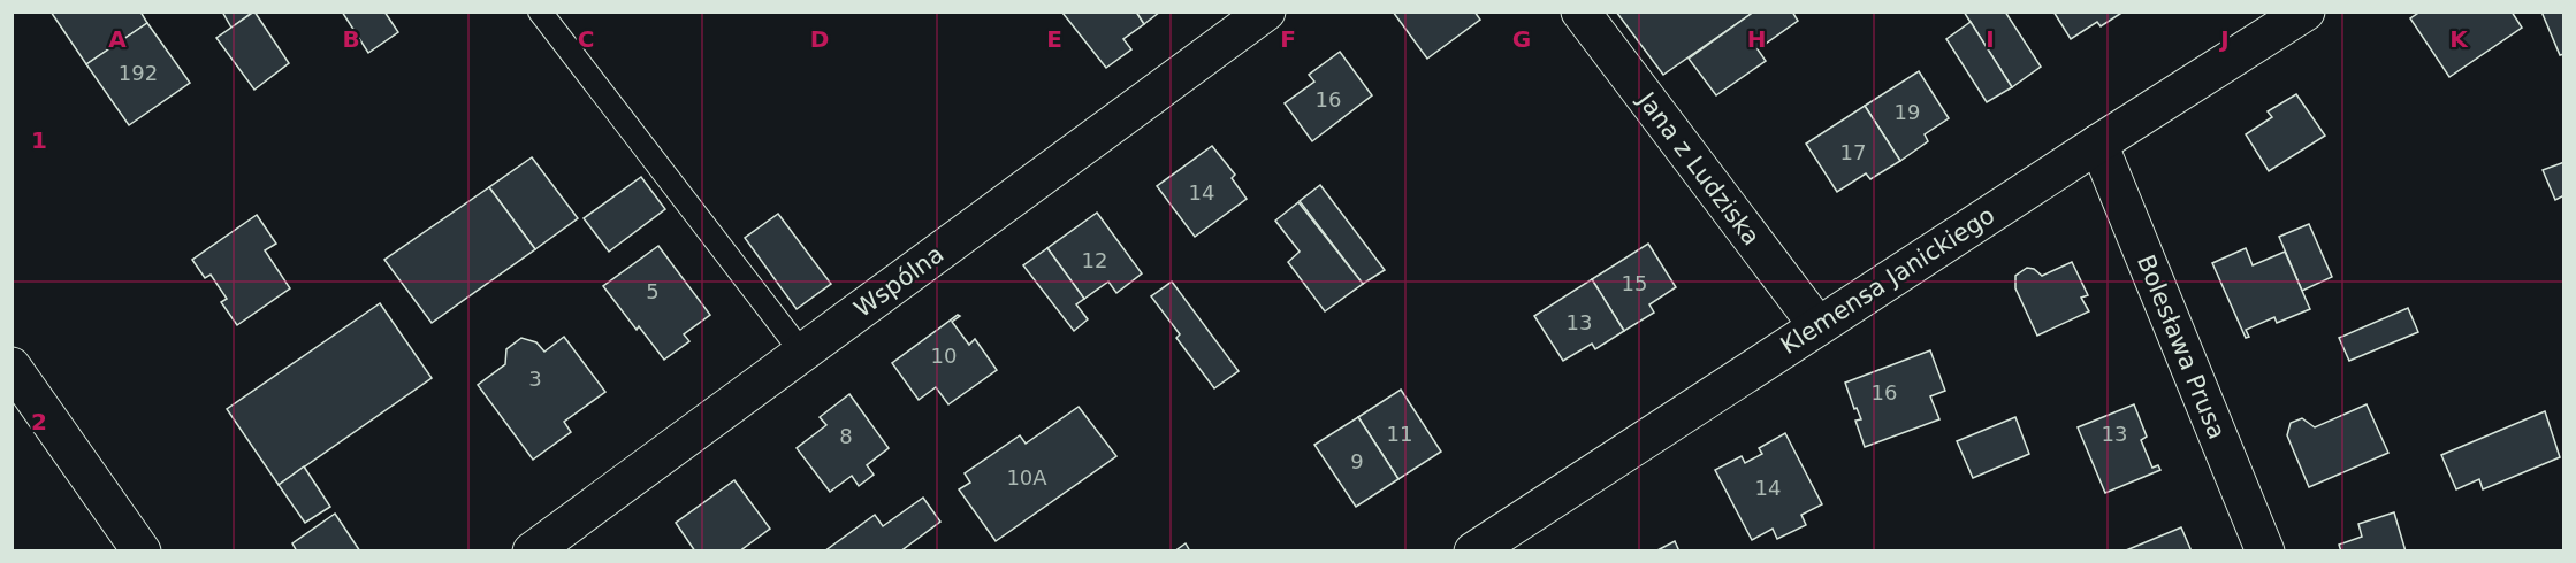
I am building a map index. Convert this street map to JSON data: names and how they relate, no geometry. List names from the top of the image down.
{
  "streets": {
    "street": [
      "Jana z Ludziska",
      "Klemensa Janickiego",
      "Wspólna",
      "Bolesława Prusa"
    ]
  },
  "crossings": [
    ["Jana z Ludziska", "Klemensa Janickiego"],
    ["Klemensa Janickiego", "Bolesława Prusa"]
  ],
  "house_numbers": [
    "192",
    "16",
    "19",
    "17",
    "14",
    "12",
    "15",
    "5",
    "13",
    "10",
    "3",
    "16",
    "11",
    "13",
    "8",
    "9",
    "10A",
    "14"
  ],
  "grid": {
    "columns": [
      "A",
      "B",
      "C",
      "D",
      "E",
      "F",
      "G",
      "H",
      "I",
      "J",
      "K"
    ],
    "rows": ["1", "2"]
  }
}
